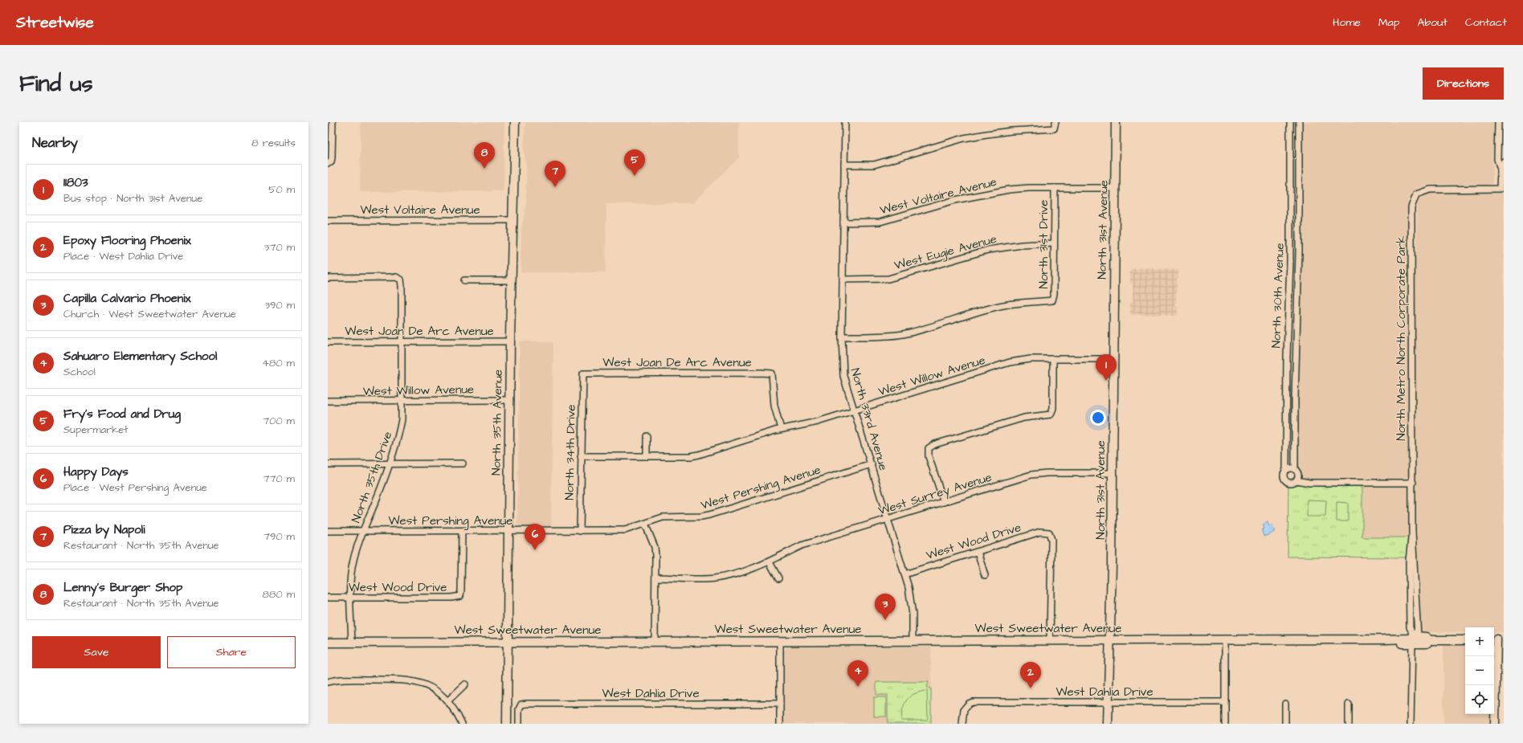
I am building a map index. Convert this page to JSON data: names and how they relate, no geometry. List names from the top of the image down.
{
  "streets": {
    "street": [
      "West Voltaire Avenue",
      "North 31st Avenue",
      "North 31st Drive",
      "West Eugie Avenue",
      "North 30th Avenue",
      "West Joan De Arc Avenue",
      "North Metro North Corporate Park",
      "West Willow Avenue",
      "North 33rd Avenue",
      "North 35th Avenue",
      "North 34th Drive",
      "North 35th Drive",
      "West Pershing Avenue",
      "West Surrey Avenue",
      "West Wood Drive",
      "West Sweetwater Avenue",
      "West Dahlia Drive"
    ]
  },
  "crossings": [
    ["West Voltaire Avenue", "North 31st Avenue"],
    ["West Voltaire Avenue", "North 31st Drive"],
    ["West Voltaire Avenue", "North 33rd Avenue"],
    ["West Voltaire Avenue", "North 35th Avenue"],
    ["North 31st Avenue", "West Willow Avenue"],
    ["North 31st Avenue", "West Surrey Avenue"],
    ["North 31st Avenue", "West Sweetwater Avenue"],
    ["North 31st Avenue", "West Dahlia Drive"],
    ["North 31st Drive", "West Eugie Avenue"],
    ["North 31st Drive", "North 33rd Avenue"],
    ["West Eugie Avenue", "North 33rd Avenue"],
    ["West Joan De Arc Avenue", "West Willow Avenue"],
    ["West Joan De Arc Avenue", "North 35th Avenue"],
    ["West Joan De Arc Avenue", "North 34th Drive"],
    ["West Joan De Arc Avenue", "North 35th Drive"],
    ["North Metro North Corporate Park", "West Sweetwater Avenue"],
    ["West Willow Avenue", "North 33rd Avenue"],
    ["West Willow Avenue", "North 35th Avenue"],
    ["West Willow Avenue", "North 34th Drive"],
    ["West Willow Avenue", "North 35th Drive"],
    ["North 33rd Avenue", "West Pershing Avenue"],
    ["North 33rd Avenue", "West Surrey Avenue"],
    ["North 33rd Avenue", "West Wood Drive"],
    ["North 33rd Avenue", "West Sweetwater Avenue"],
    ["North 35th Avenue", "West Pershing Avenue"],
    ["North 35th Avenue", "West Sweetwater Avenue"],
    ["North 34th Drive", "West Pershing Avenue"],
    ["North 35th Drive", "West Pershing Avenue"],
    ["North 35th Drive", "West Wood Drive"],
    ["North 35th Drive", "West Sweetwater Avenue"],
    ["West Pershing Avenue", "West Wood Drive"],
    ["West Wood Drive", "West Sweetwater Avenue"]
  ],
  "page": {
    "header": "Streetwise",
    "nav": [
      "Home",
      "Map",
      "About",
      "Contact"
    ],
    "buttons": [
      "Directions",
      ["Save", "Share"]
    ],
    "title": "Find us",
    "heading": ["Nearby", "8 results"],
    "pins": [
      "8",
      "5",
      "7",
      "1",
      "6",
      "3",
      "4",
      "2"
    ],
    "list": [
      {
        "mark": "1",
        "name": "11803",
        "note": "Bus stop · North 31st Avenue",
        "value": "50 m"
      },
      {
        "mark": "2",
        "name": "Epoxy Flooring Phoenix",
        "note": "Place · West Dahlia Drive",
        "value": "370 m"
      },
      {
        "mark": "3",
        "name": "Capilla Calvario Phoenix",
        "note": "Church · West Sweetwater Avenue",
        "value": "390 m"
      },
      {
        "mark": "4",
        "name": "Sahuaro Elementary School",
        "note": "School",
        "value": "480 m"
      },
      {
        "mark": "5",
        "name": "Fry's Food and Drug",
        "note": "Supermarket",
        "value": "700 m"
      },
      {
        "mark": "6",
        "name": "Happy Days",
        "note": "Place · West Pershing Avenue",
        "value": "770 m"
      },
      {
        "mark": "7",
        "name": "Pizza by Napoli",
        "note": "Restaurant · North 35th Avenue",
        "value": "790 m"
      },
      {
        "mark": "8",
        "name": "Lenny's Burger Shop",
        "note": "Restaurant · North 35th Avenue",
        "value": "880 m"
      }
    ],
    "map_buttons": ["+", "−"]
  }
}
